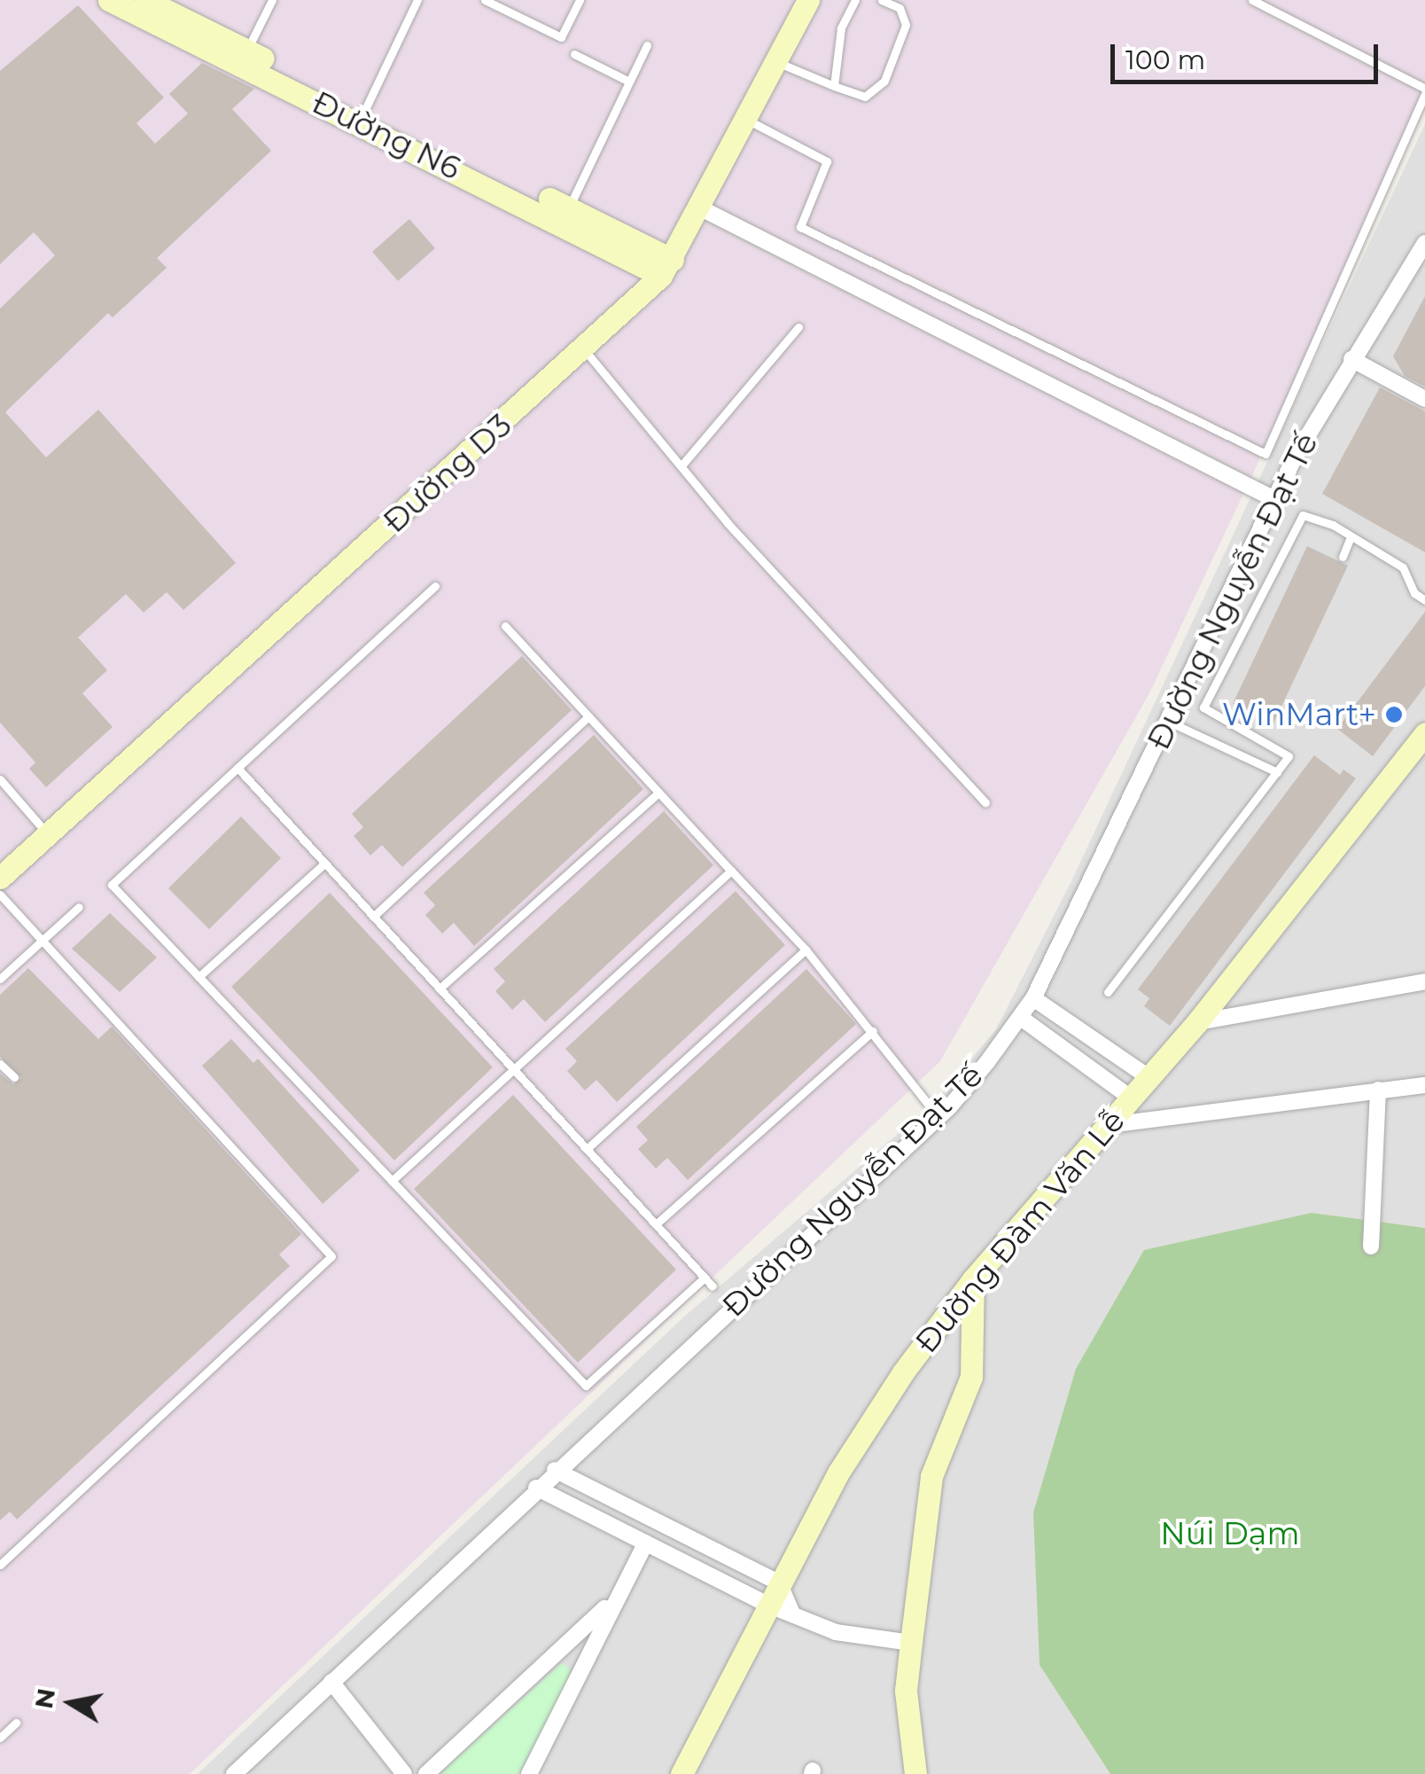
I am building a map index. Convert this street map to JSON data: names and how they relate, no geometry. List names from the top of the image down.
{
  "streets": {
    "main road": ["Đường N6", "Đường D3", "Đường Đàm Văn Lễ"],
    "street": ["Đường Nguyễn Đạt Tế"]
  },
  "crossings": [
    ["Đường N6", "Đường D3"]
  ],
  "parks": ["Núi Dạm"],
  "places": ["WinMart+"],
  "scale_bar": "100 m",
  "north": "left"
}
